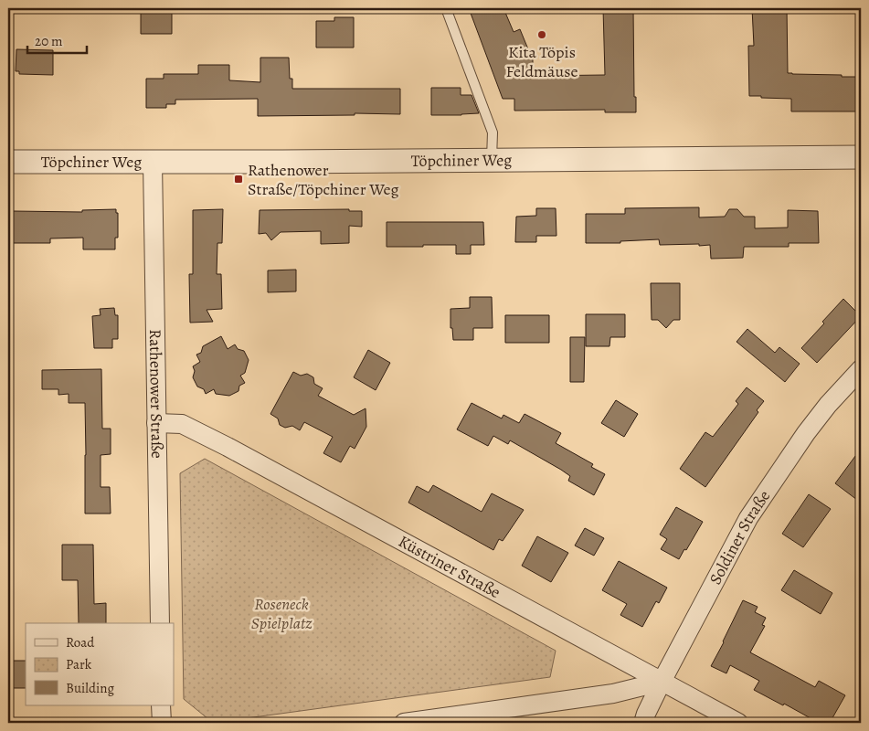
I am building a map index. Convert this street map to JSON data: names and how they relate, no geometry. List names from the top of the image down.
{
  "streets": {
    "street": [
      "Töpchiner Weg",
      "Rathenower Straße",
      "Soldiner Straße",
      "Küstriner Straße"
    ]
  },
  "crossings": [
    ["Töpchiner Weg", "Rathenower Straße"],
    ["Rathenower Straße", "Küstriner Straße"],
    ["Soldiner Straße", "Küstriner Straße"]
  ],
  "parks": ["Roseneck Spielplatz"],
  "places": {
    "other": ["Kita Töpis Feldmäuse"],
    "transit": ["Rathenower Straße/Töpchiner Weg"]
  },
  "legend": ["Road", "Park", "Building"],
  "scale_bar": "20 m"
}
